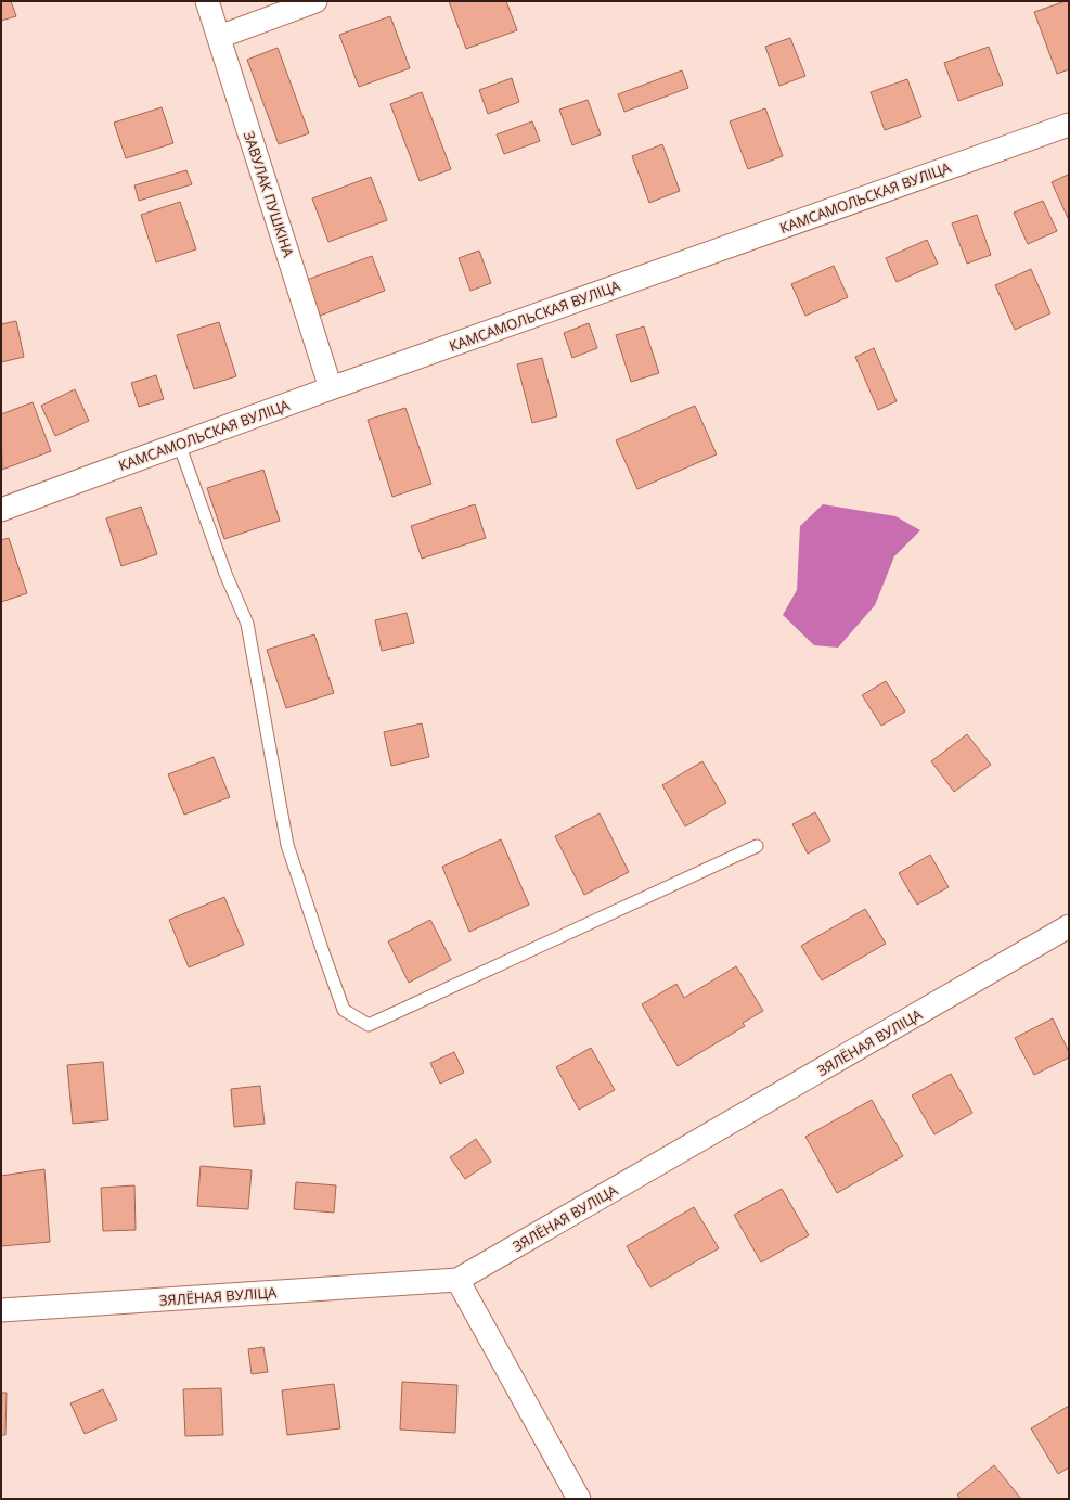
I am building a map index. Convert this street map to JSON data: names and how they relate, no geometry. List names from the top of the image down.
{
  "streets": {
    "street": ["ЗАВУЛАК ПУШКІНА", "КАМСАМОЛЬСКАЯ ВУЛІЦА", "ЗЯЛЁНАЯ ВУЛІЦА"]
  },
  "crossings": [
    ["ЗАВУЛАК ПУШКІНА", "КАМСАМОЛЬСКАЯ ВУЛІЦА"]
  ]
}
